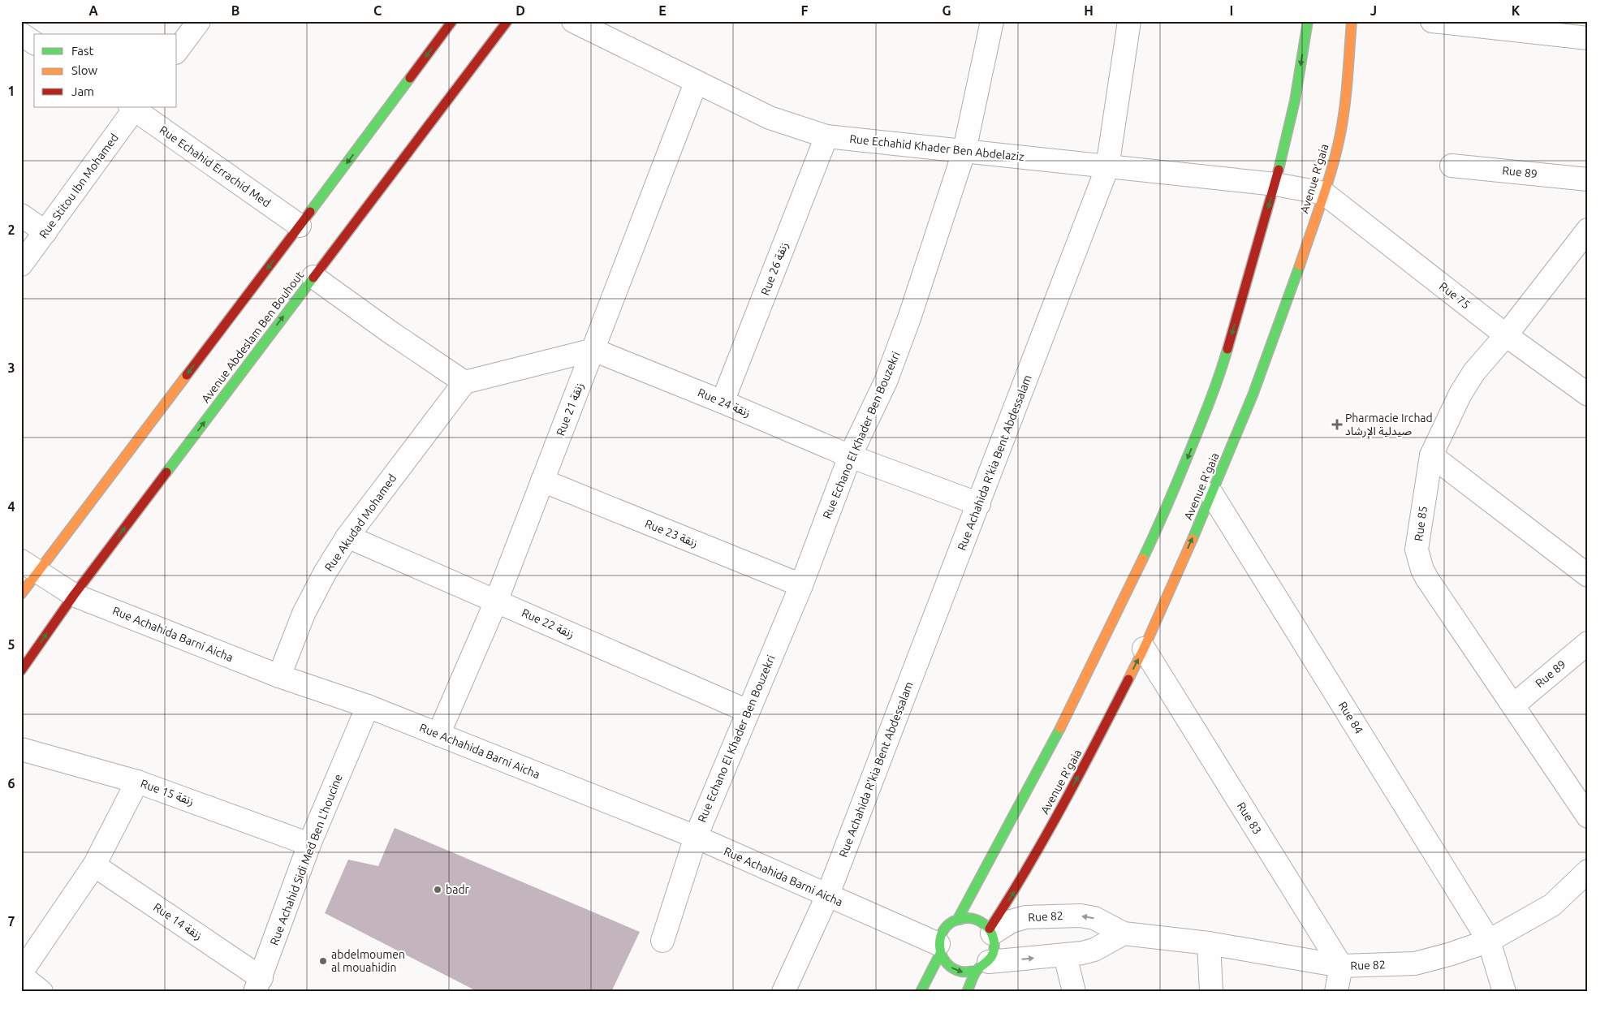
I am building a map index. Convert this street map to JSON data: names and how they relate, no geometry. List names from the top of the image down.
{
  "streets": {
    "street": [
      "Rue Echahid Khader Ben Abdelaziz",
      "Rue Echahid Errachid Med",
      "Rue 89",
      "Avenue R'gaia",
      "Rue Stitou Ibn Mohamed",
      "Rue 26 زنقة",
      "Rue 75",
      "Avenue Abdeslam Ben Bouhout",
      "Rue 24 زنقة",
      "Rue 21 زنقة",
      "Rue Echano El Khader Ben Bouzekri",
      "Rue Achahida R'kia Bent Abdessalam",
      "Rue Akudad Mohamed",
      "Rue 85",
      "Rue 23 زنقة",
      "Rue 22 زنقة",
      "Rue Achahida Barni Aicha",
      "Rue 84",
      "Rue 15 زنقة",
      "Rue 83",
      "Rue Achahid Sidi Med Ben L'houcine",
      "Rue 82",
      "Rue 14 زنقة"
    ]
  },
  "crossings": [
    ["Rue Echahid Khader Ben Abdelaziz", "Avenue R'gaia"],
    ["Rue Echahid Khader Ben Abdelaziz", "Rue 26 زنقة"],
    ["Rue Echahid Khader Ben Abdelaziz", "Rue 75"],
    ["Rue Echahid Khader Ben Abdelaziz", "Rue 21 زنقة"],
    ["Rue Echahid Khader Ben Abdelaziz", "Rue Echano El Khader Ben Bouzekri"],
    ["Rue Echahid Khader Ben Abdelaziz", "Rue Achahida R'kia Bent Abdessalam"],
    ["Rue Echahid Errachid Med", "Rue Stitou Ibn Mohamed"],
    ["Rue 89", "Rue 85"],
    ["Avenue R'gaia", "Rue 75"],
    ["Avenue R'gaia", "Rue Achahida Barni Aicha"],
    ["Avenue R'gaia", "Rue 84"],
    ["Avenue R'gaia", "Rue 83"],
    ["Avenue R'gaia", "Rue 82"],
    ["Rue 26 زنقة", "Rue 24 زنقة"],
    ["Rue 75", "Rue 85"],
    ["Avenue Abdeslam Ben Bouhout", "Rue Achahida Barni Aicha"],
    ["Rue 24 زنقة", "Rue 21 زنقة"],
    ["Rue 24 زنقة", "Rue Echano El Khader Ben Bouzekri"],
    ["Rue 24 زنقة", "Rue Achahida R'kia Bent Abdessalam"],
    ["Rue 21 زنقة", "Rue 23 زنقة"],
    ["Rue 21 زنقة", "Rue 22 زنقة"],
    ["Rue 21 زنقة", "Rue Achahida Barni Aicha"],
    ["Rue Echano El Khader Ben Bouzekri", "Rue 23 زنقة"],
    ["Rue Echano El Khader Ben Bouzekri", "Rue 22 زنقة"],
    ["Rue Echano El Khader Ben Bouzekri", "Rue Achahida Barni Aicha"],
    ["Rue Achahida R'kia Bent Abdessalam", "Rue Achahida Barni Aicha"],
    ["Rue Akudad Mohamed", "Rue 22 زنقة"],
    ["Rue Akudad Mohamed", "Rue Achahida Barni Aicha"],
    ["Rue Achahida Barni Aicha", "Rue Achahid Sidi Med Ben L'houcine"],
    ["Rue Achahida Barni Aicha", "Rue 82"],
    ["Rue 84", "Rue 82"],
    ["Rue 15 زنقة", "Rue Achahid Sidi Med Ben L'houcine"],
    ["Rue 83", "Rue 82"],
    ["Rue Achahid Sidi Med Ben L'houcine", "Rue 14 زنقة"]
  ],
  "places": {
    "health": ["Pharmacie Irchad صيدلية الإرشاد"],
    "other": ["badr", "abdelmoumen al mouahidin"]
  },
  "legend": ["Fast", "Slow", "Jam"],
  "grid": {
    "columns": [
      "A",
      "B",
      "C",
      "D",
      "E",
      "F",
      "G",
      "H",
      "I",
      "J",
      "K"
    ],
    "rows": [
      "1",
      "2",
      "3",
      "4",
      "5",
      "6",
      "7"
    ]
  }
}
